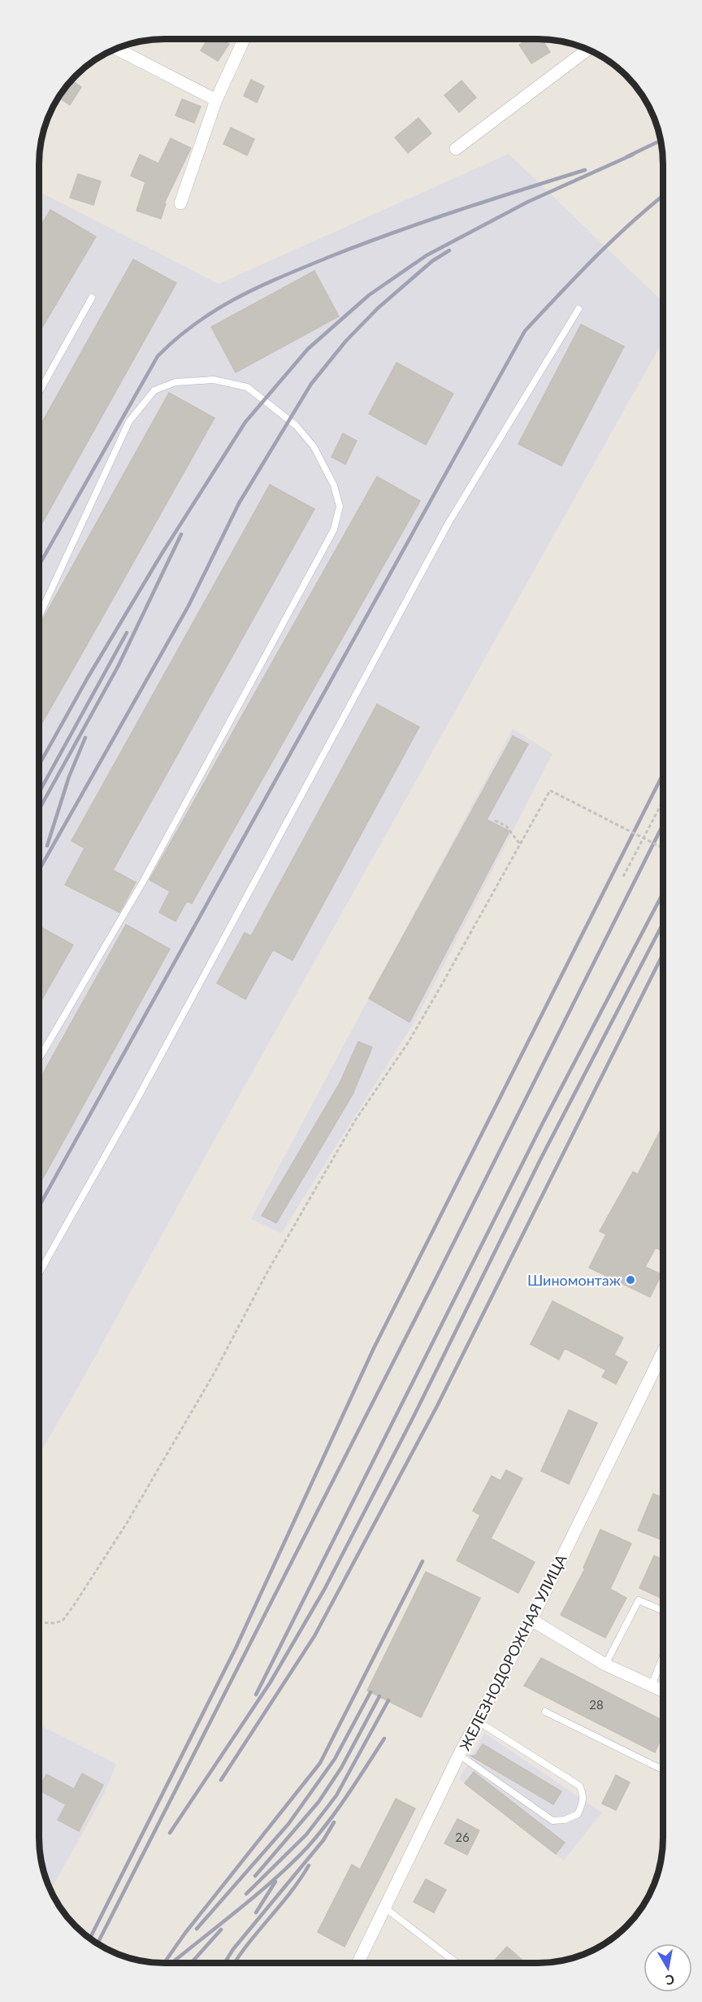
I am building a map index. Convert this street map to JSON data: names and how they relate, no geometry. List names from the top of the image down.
{
  "streets": {
    "street": ["ЖЕЛЕЗНОДОРОЖНАЯ УЛИЦА"]
  },
  "places": ["Шиномонтаж"],
  "house_numbers": ["28", "26"],
  "north": "bottom"
}
